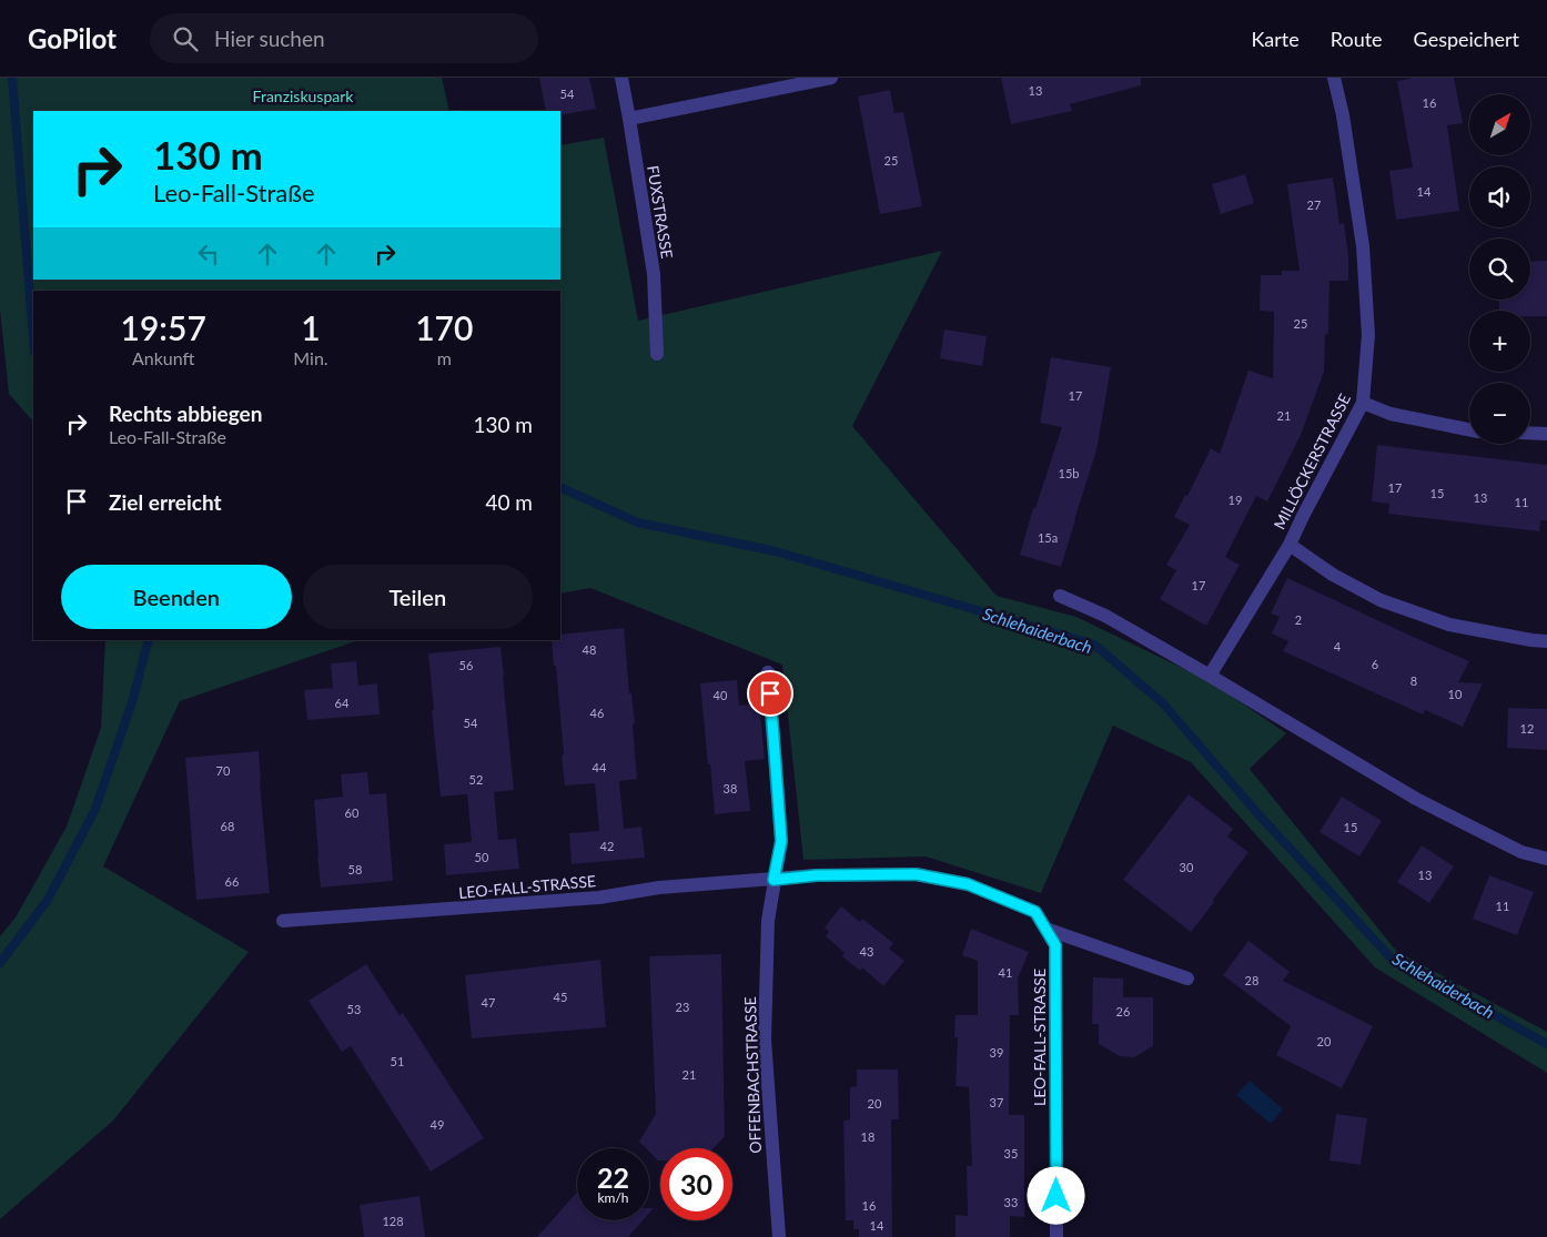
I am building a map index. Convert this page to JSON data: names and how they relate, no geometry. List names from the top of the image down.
{
  "streets": {
    "street": [
      "FUXSTRASSE",
      "MILLÖCKERSTRASSE",
      "LEO-FALL-STRASSE",
      "OFFENBACHSTRASSE"
    ]
  },
  "crossings": [
    ["LEO-FALL-STRASSE", "OFFENBACHSTRASSE"]
  ],
  "water": ["Schlehaiderbach"],
  "parks": ["Franziskuspark"],
  "house_numbers": [
    "13",
    "54",
    "16",
    "25",
    "14",
    "27",
    "25",
    "17",
    "21",
    "15b",
    "17",
    "15",
    "13",
    "19",
    "11",
    "15a",
    "17",
    "2",
    "4",
    "48",
    "6",
    "56",
    "8",
    "10",
    "40",
    "64",
    "46",
    "54",
    "12",
    "44",
    "70",
    "52",
    "38",
    "60",
    "68",
    "15",
    "42",
    "50",
    "30",
    "58",
    "13",
    "66",
    "11",
    "43",
    "41",
    "28",
    "45",
    "47",
    "23",
    "53",
    "26",
    "20",
    "39",
    "51",
    "21",
    "37",
    "20",
    "49",
    "18",
    "35",
    "33",
    "16",
    "128",
    "14"
  ],
  "north": "top right",
  "page": {
    "header": "GoPilot",
    "search": "Hier suchen",
    "nav": ["Karte", "Route", "Gespeichert"],
    "map_buttons": ["+", "−"],
    "turn": ["130 m", "Leo-Fall-Straße"],
    "eta": [
      "19:57",
      "Ankunft",
      "1",
      "Min.",
      "170",
      "m"
    ],
    "list": [
      {
        "name": "Rechts abbiegen",
        "note": "Leo-Fall-Straße",
        "value": "130 m"
      },
      {
        "name": "Ziel erreicht",
        "value": "40 m"
      }
    ],
    "buttons": ["Beenden", "Teilen"],
    "speed": "22 km/h",
    "limit": "30"
  }
}
